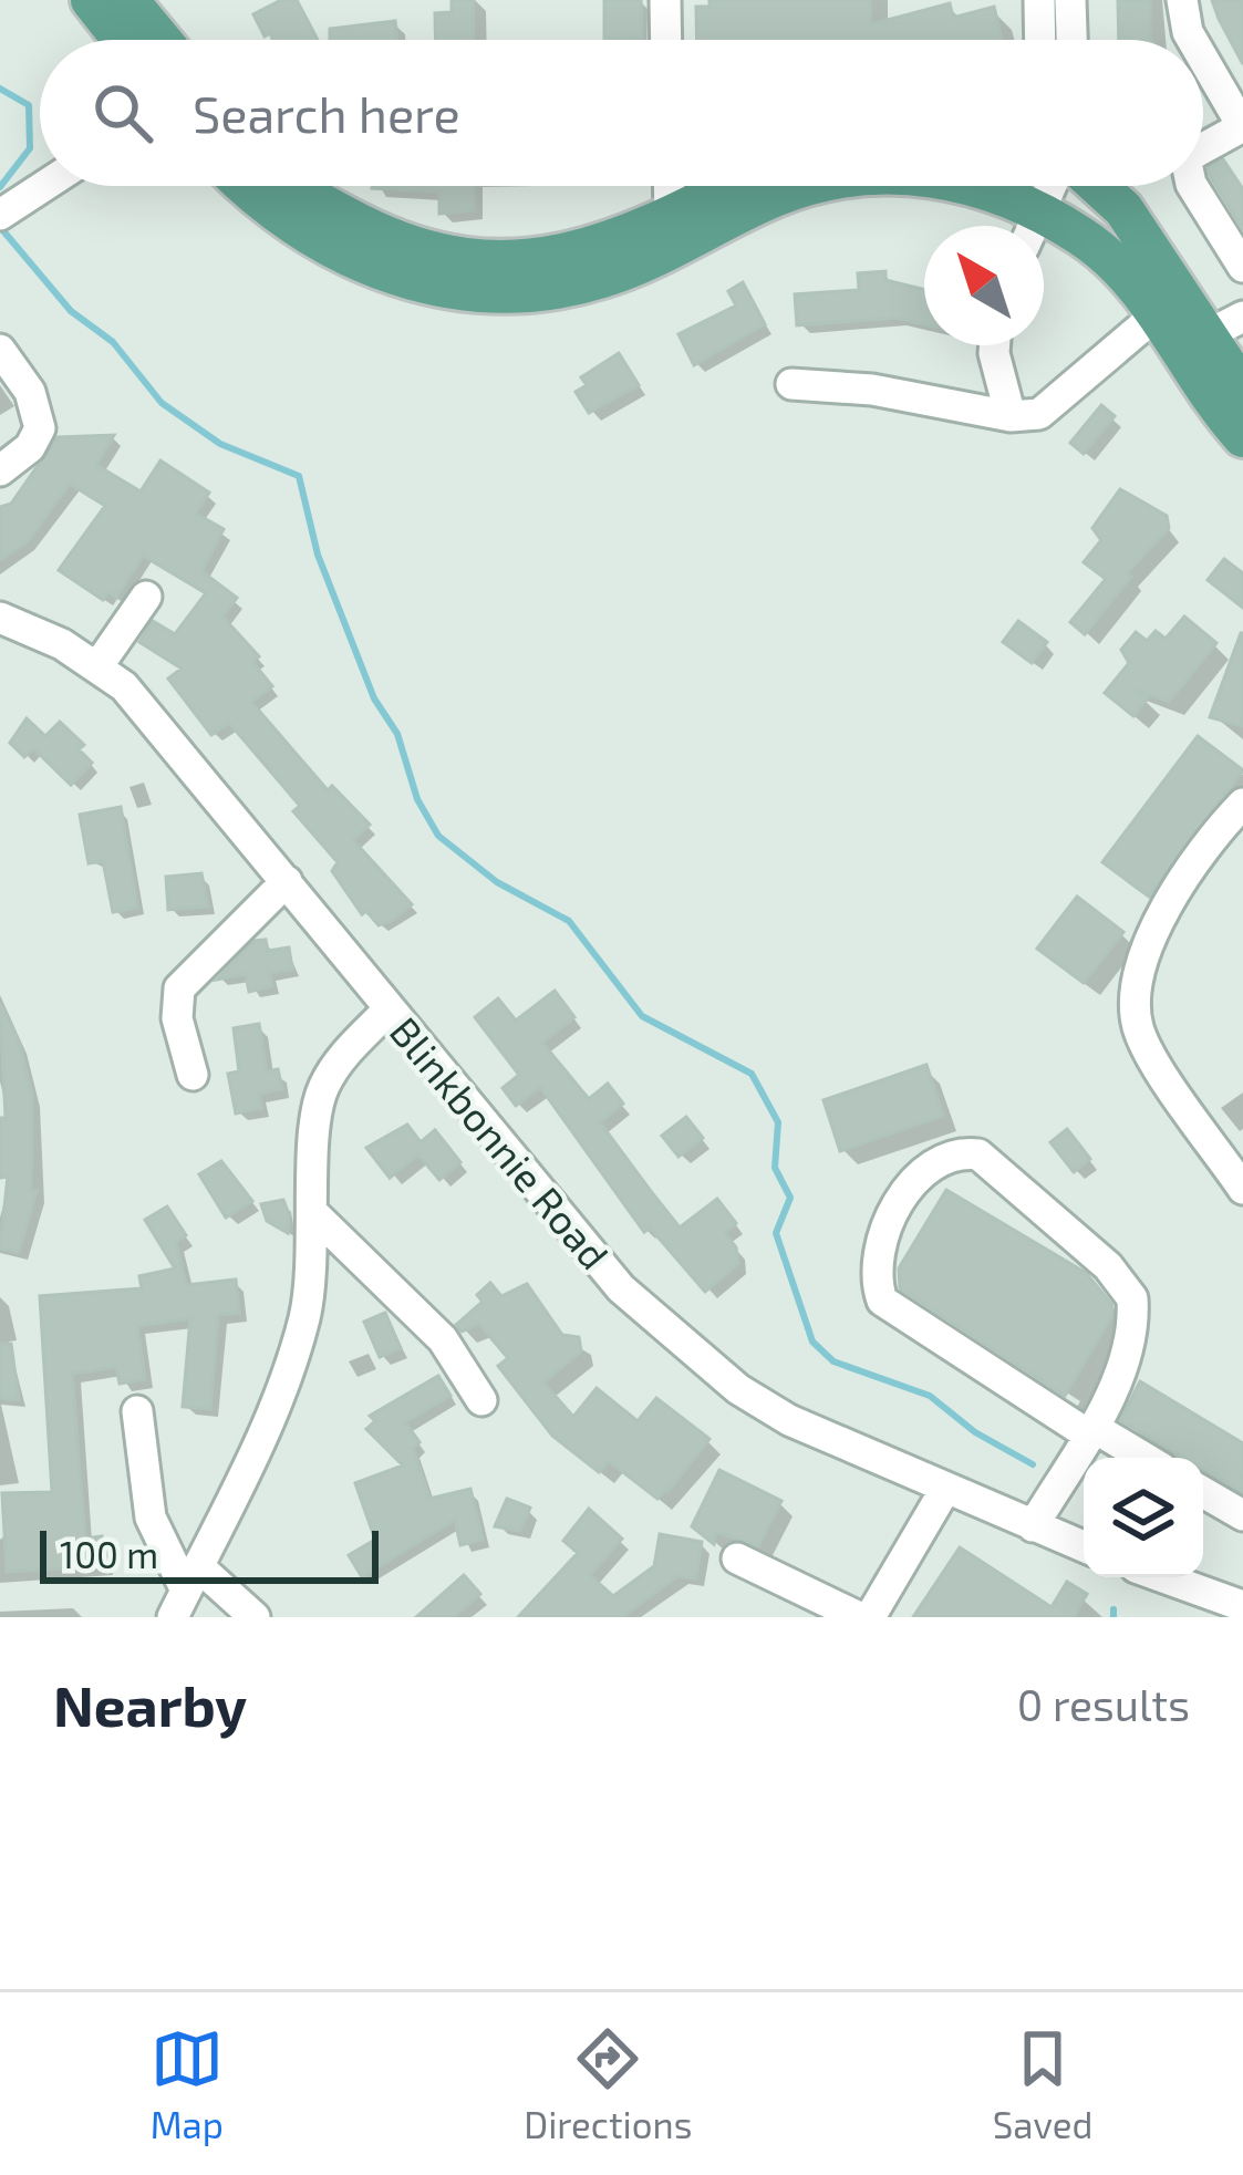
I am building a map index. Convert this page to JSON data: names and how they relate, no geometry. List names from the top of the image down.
{
  "streets": {
    "street": ["Blinkbonnie Road"]
  },
  "scale_bar": "100 m",
  "north": "top left",
  "page": {
    "search": "Search here",
    "scale": "100 m",
    "heading": ["Nearby", "0 results"],
    "nav": ["Map", "Directions", "Saved"]
  }
}
